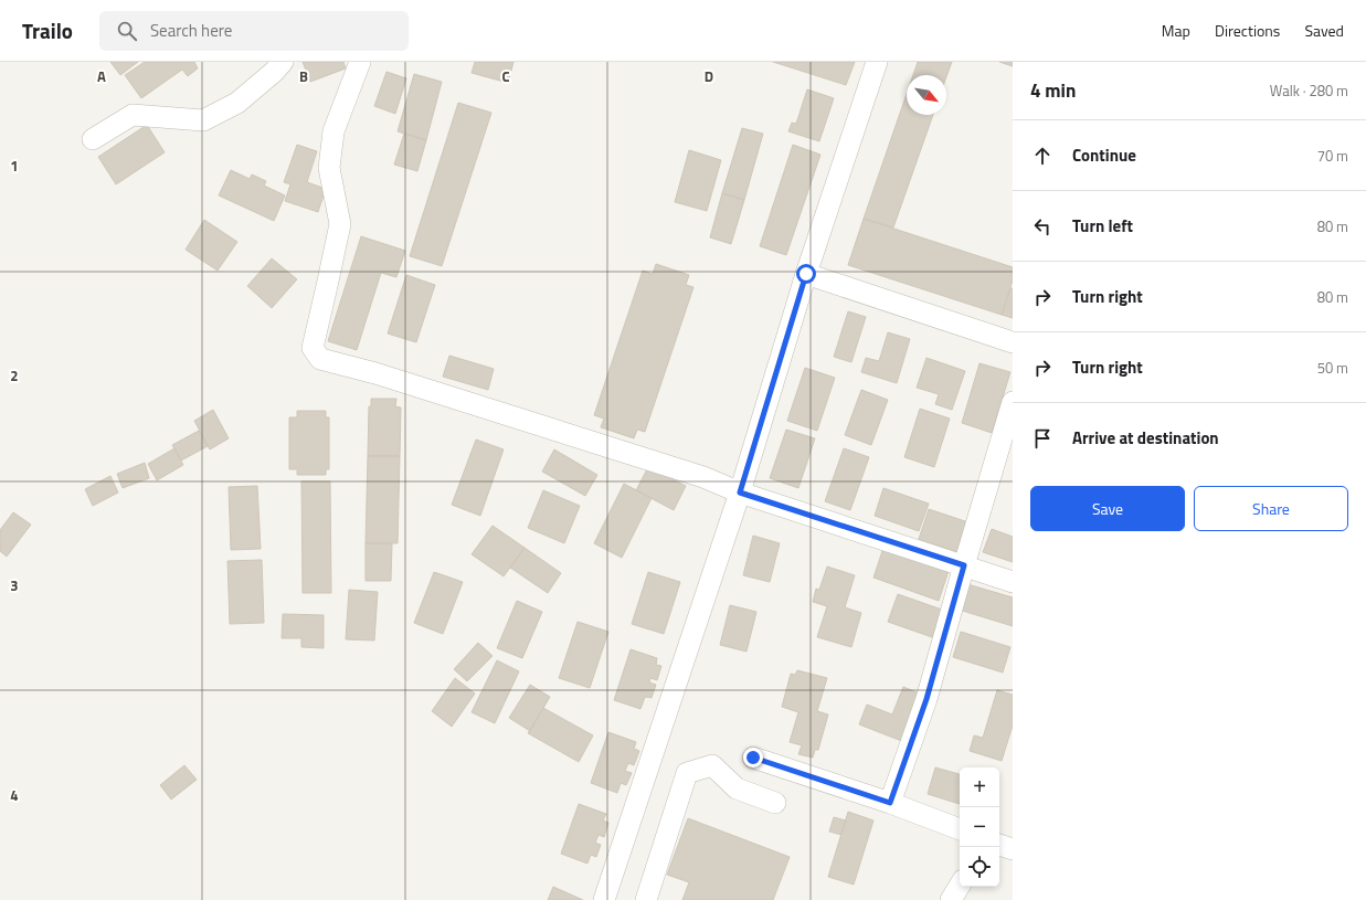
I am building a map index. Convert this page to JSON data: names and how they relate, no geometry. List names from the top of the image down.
{
  "north": "bottom right",
  "page": {
    "header": "Trailo",
    "search": "Search here",
    "nav": ["Map", "Directions", "Saved"],
    "heading": ["4 min", "Walk · 280 m"],
    "list": [
      ["Continue", "70 m"],
      ["Turn left", "80 m"],
      ["Turn right", "80 m"],
      ["Turn right", "50 m"],
      "Arrive at destination"
    ],
    "buttons": ["Save", "Share"],
    "map_buttons": ["+", "−"]
  },
  "grid": {
    "columns": [
      "A",
      "B",
      "C",
      "D"
    ],
    "rows": [
      "1",
      "2",
      "3",
      "4"
    ]
  }
}
